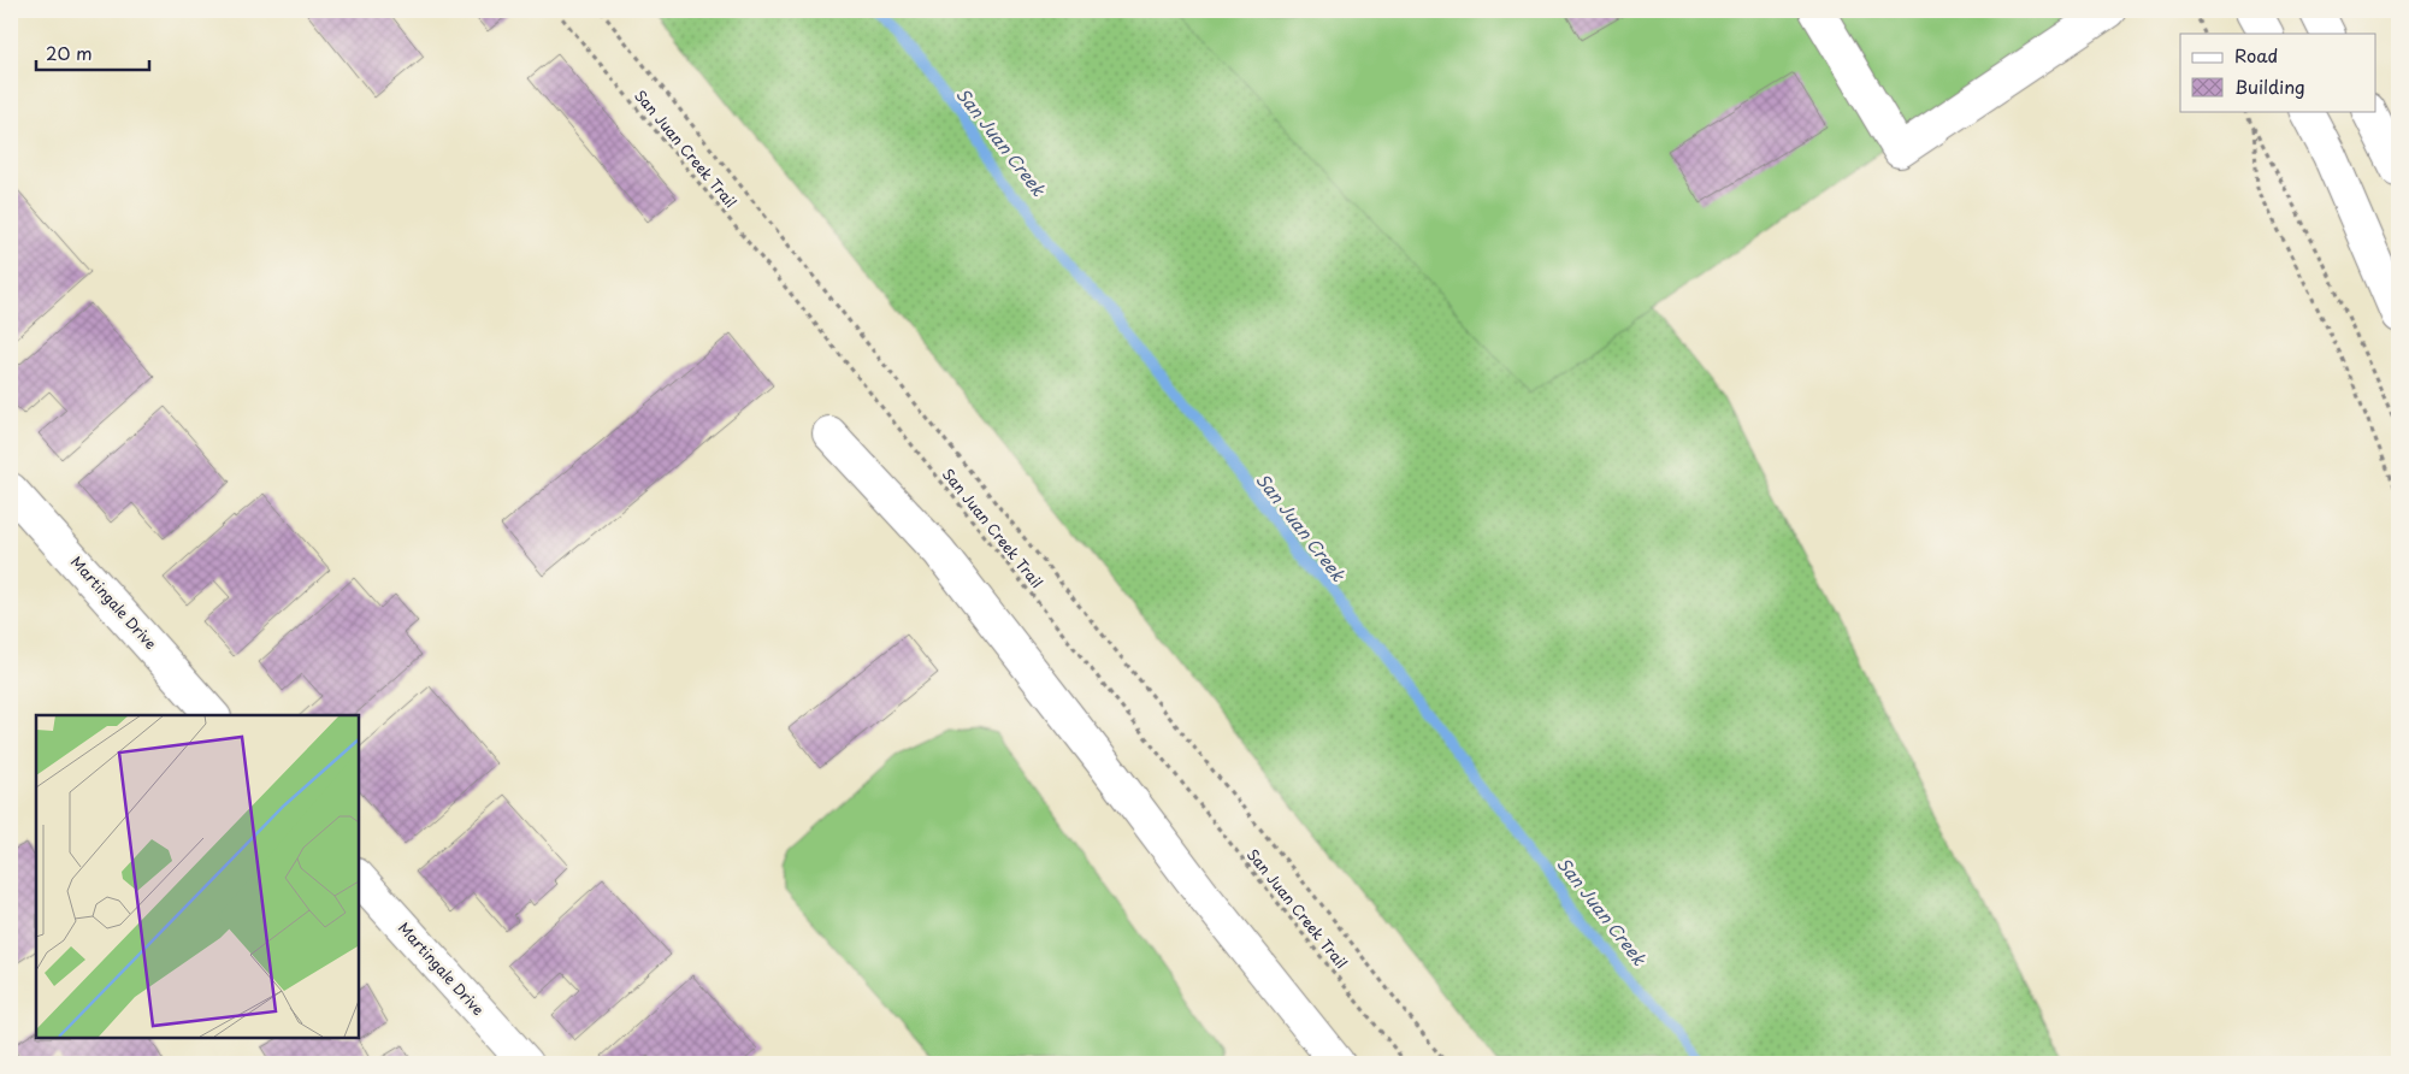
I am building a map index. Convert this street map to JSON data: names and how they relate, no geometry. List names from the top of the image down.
{
  "streets": {
    "street": ["Martingale Drive"],
    "path": ["San Juan Creek Trail"]
  },
  "water": ["San Juan Creek"],
  "legend": ["Road", "Building"],
  "scale_bar": "20 m"
}
